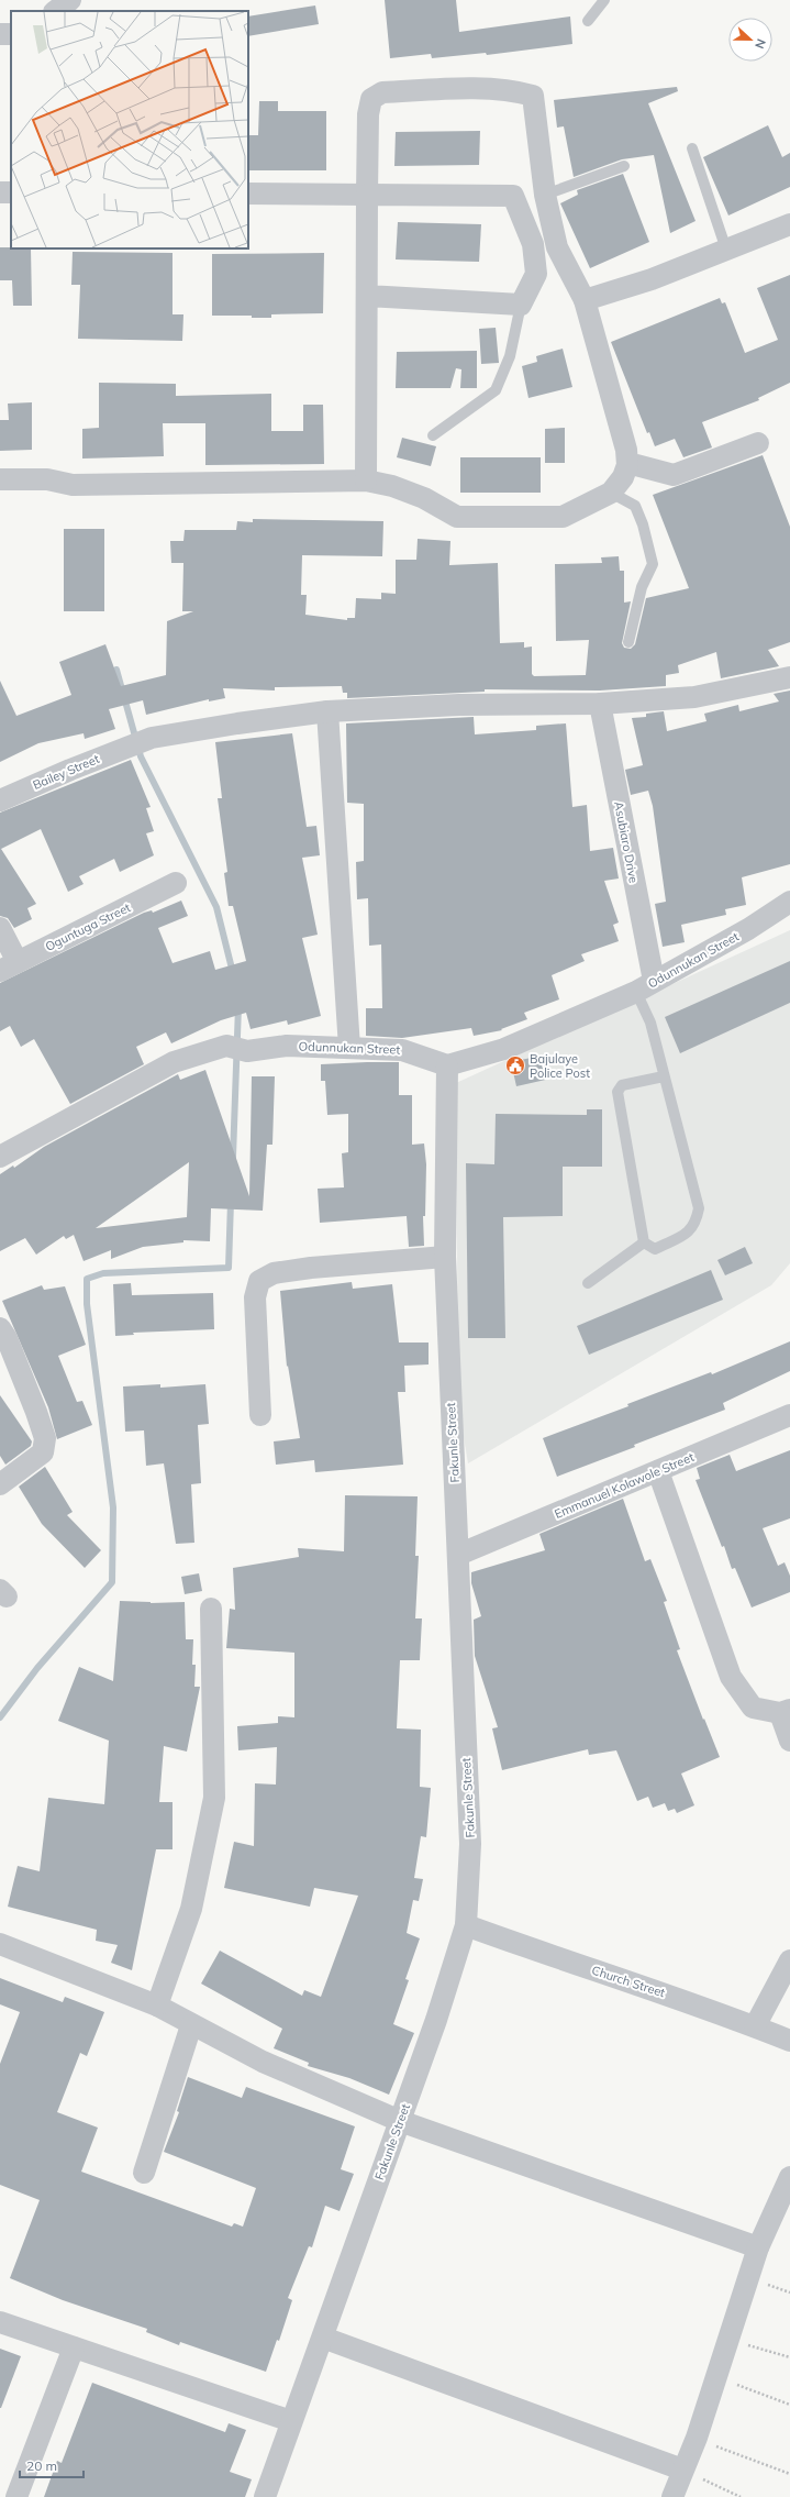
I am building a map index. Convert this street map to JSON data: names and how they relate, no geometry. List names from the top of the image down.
{
  "streets": {
    "street": [
      "Bailey Street",
      "Asubiaro Drive",
      "Oguntuga Street",
      "Odunnukan Street",
      "Fakunle Street",
      "Emmanuel Kolawole Street",
      "Church Street"
    ]
  },
  "crossings": [
    ["Bailey Street", "Asubiaro Drive"],
    ["Asubiaro Drive", "Odunnukan Street"],
    ["Odunnukan Street", "Fakunle Street"],
    ["Fakunle Street", "Emmanuel Kolawole Street"],
    ["Fakunle Street", "Church Street"]
  ],
  "places": {
    "public building": ["Bajulaye Police Post"]
  },
  "scale_bar": "20 m",
  "north": "right"
}
